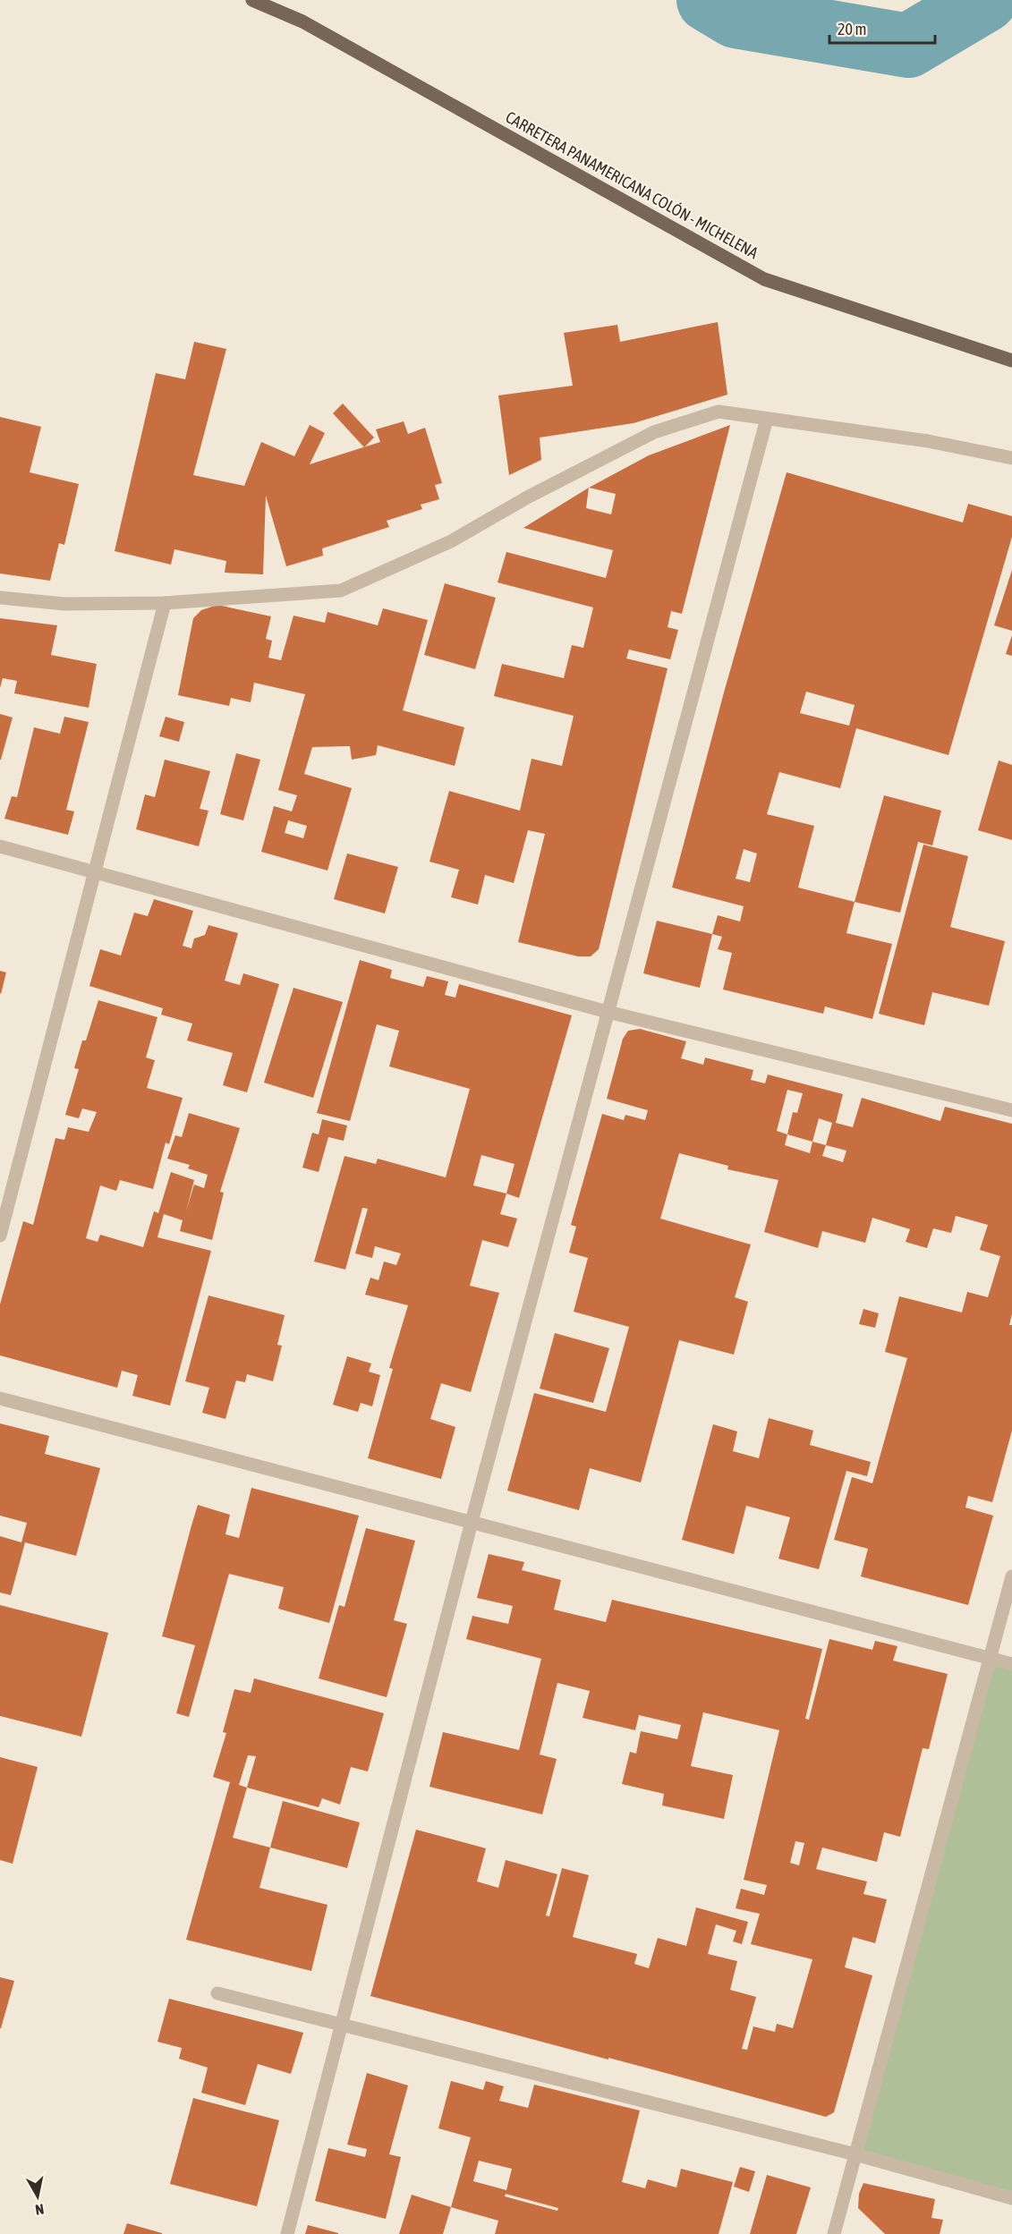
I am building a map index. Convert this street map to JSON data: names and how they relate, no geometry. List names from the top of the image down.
{
  "streets": {
    "main road": ["CARRETERA PANAMERICANA COLÓN - MICHELENA"]
  },
  "scale_bar": "20 m",
  "north": "bottom"
}
